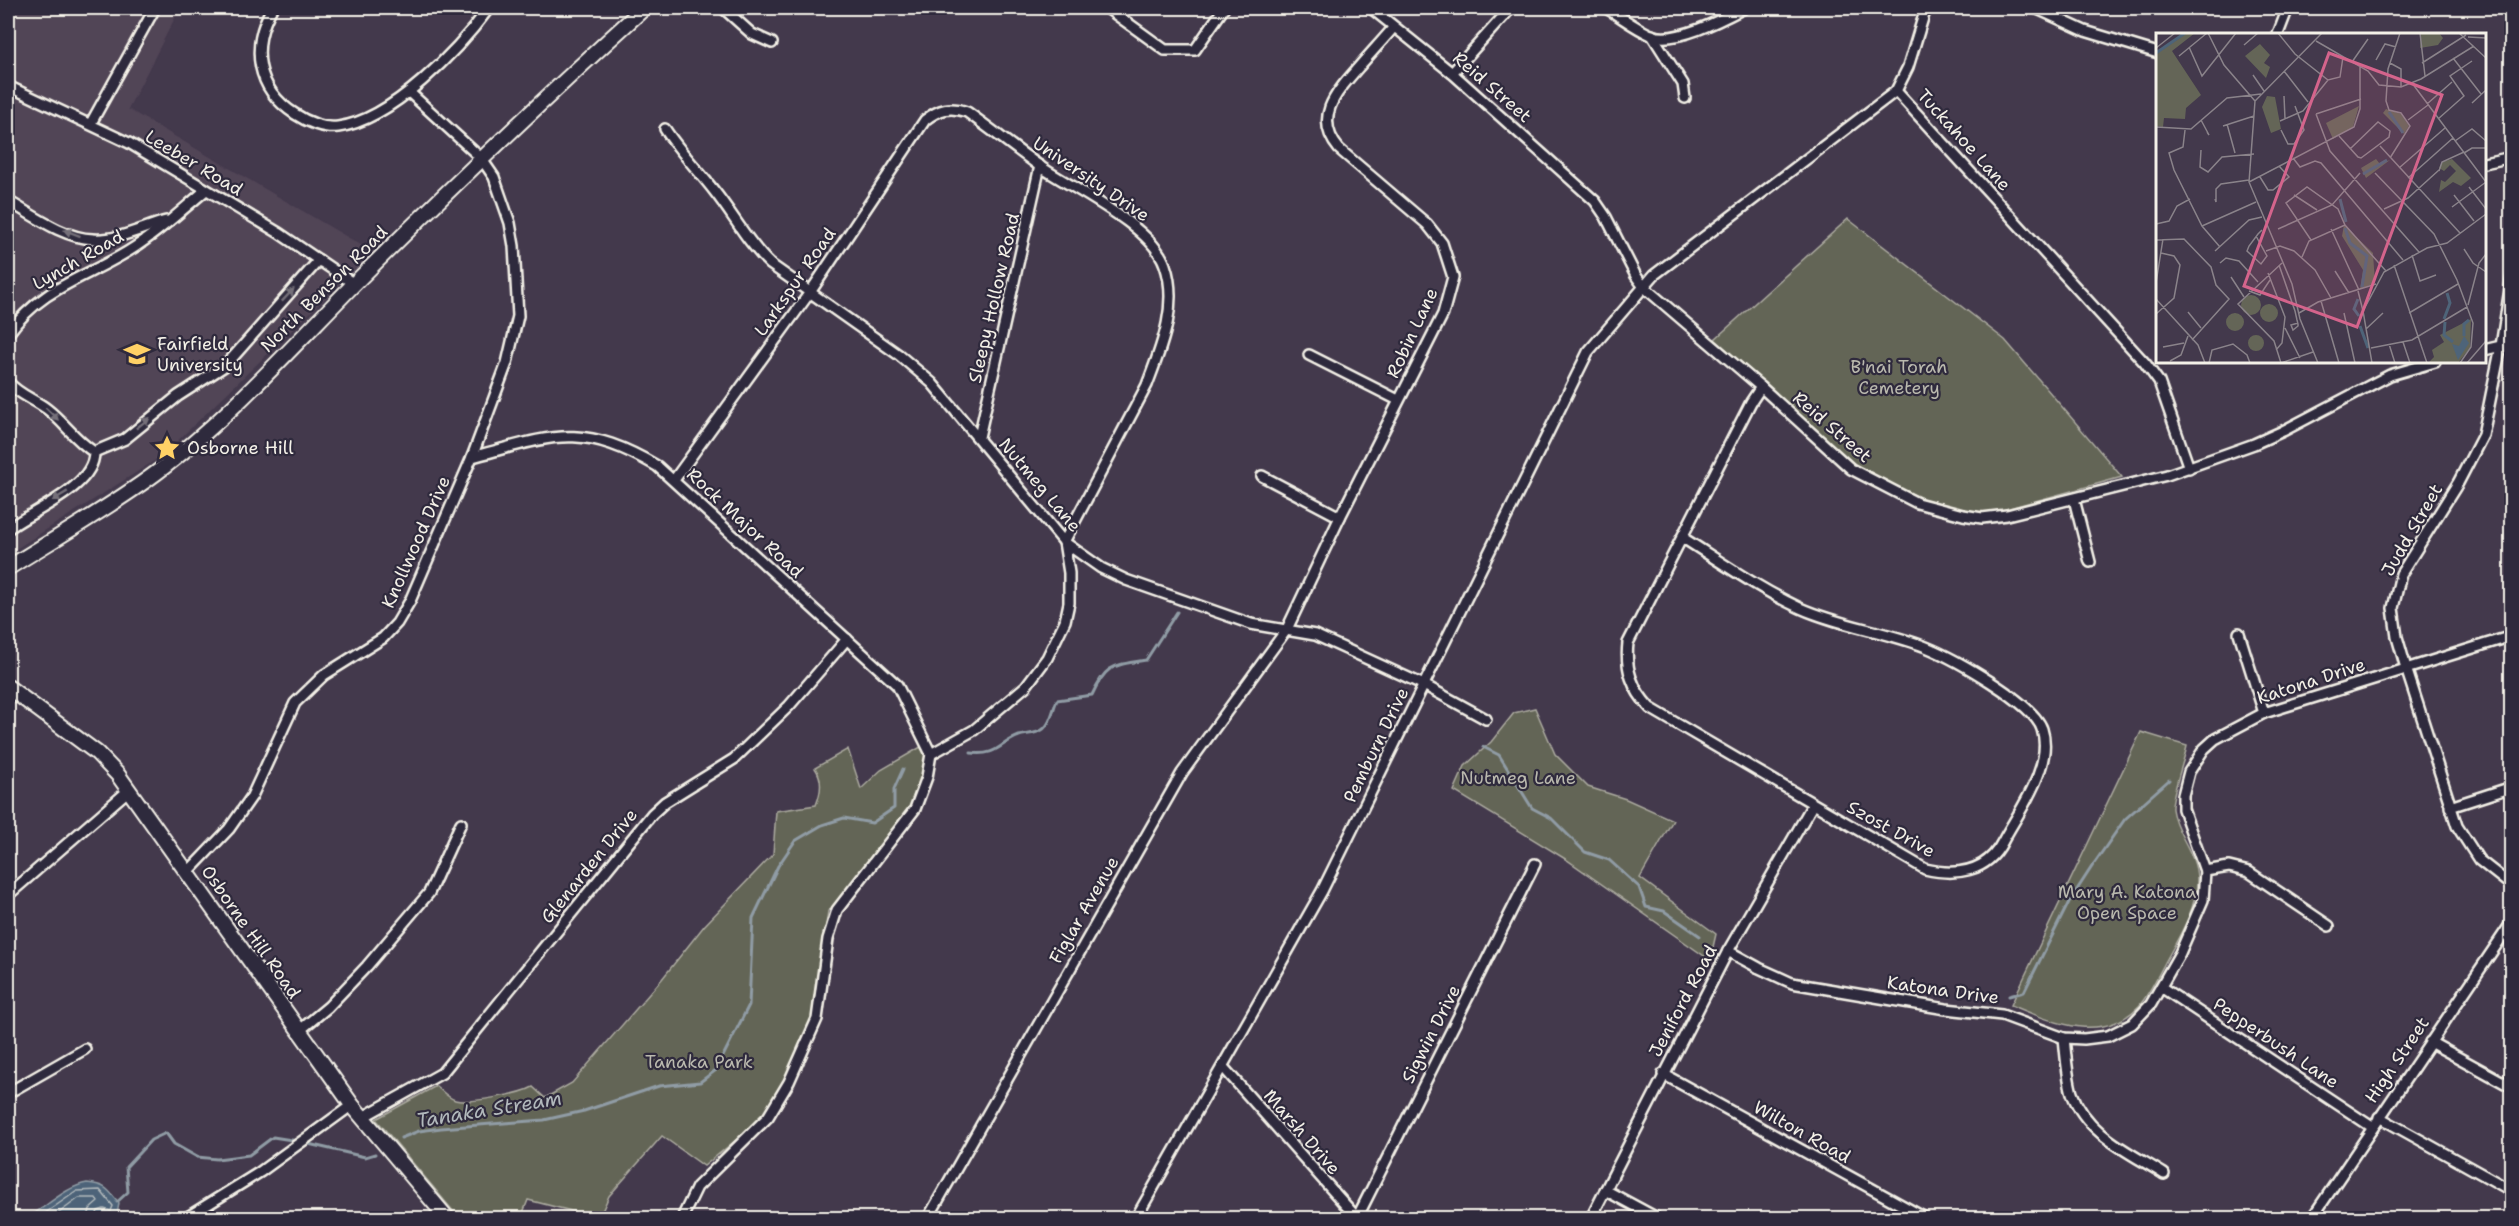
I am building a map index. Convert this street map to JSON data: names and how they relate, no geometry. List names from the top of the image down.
{
  "streets": {
    "main road": ["North Benson Road", "Osborne Hill Road"],
    "street": [
      "Reid Street",
      "Tuckahoe Lane",
      "Leeber Road",
      "University Drive",
      "Lynch Road",
      "Larkspur Road",
      "Sleepy Hollow Road",
      "Robin Lane",
      "Nutmeg Lane",
      "Rock Major Road",
      "Judd Street",
      "Knollwood Drive",
      "Katona Drive",
      "Pemburn Drive",
      "Szost Drive",
      "Glenarden Drive",
      "Figlar Avenue",
      "Jeniford Road",
      "Sigwin Drive",
      "Pepperbush Lane",
      "High Street",
      "Marsh Drive",
      "Wilton Road"
    ]
  },
  "crossings": [
    ["Reid Street", "Tuckahoe Lane"],
    ["Reid Street", "Robin Lane"],
    ["Reid Street", "Pemburn Drive"],
    ["Reid Street", "Szost Drive"],
    ["Tuckahoe Lane", "Pemburn Drive"],
    ["Leeber Road", "Lynch Road"],
    ["Leeber Road", "North Benson Road"],
    ["University Drive", "Larkspur Road"],
    ["University Drive", "Sleepy Hollow Road"],
    ["University Drive", "Nutmeg Lane"],
    ["Larkspur Road", "Nutmeg Lane"],
    ["Larkspur Road", "Rock Major Road"],
    ["North Benson Road", "Knollwood Drive"],
    ["Sleepy Hollow Road", "Nutmeg Lane"],
    ["Robin Lane", "Nutmeg Lane"],
    ["Robin Lane", "Figlar Avenue"],
    ["Nutmeg Lane", "Pemburn Drive"],
    ["Nutmeg Lane", "Figlar Avenue"],
    ["Rock Major Road", "Knollwood Drive"],
    ["Rock Major Road", "Glenarden Drive"],
    ["Judd Street", "Katona Drive"],
    ["Knollwood Drive", "Osborne Hill Road"],
    ["Katona Drive", "Jeniford Road"],
    ["Katona Drive", "Pepperbush Lane"],
    ["Pemburn Drive", "Marsh Drive"],
    ["Szost Drive", "Jeniford Road"],
    ["Glenarden Drive", "Osborne Hill Road"],
    ["Jeniford Road", "Wilton Road"],
    ["Sigwin Drive", "Marsh Drive"],
    ["Pepperbush Lane", "High Street"]
  ],
  "one_way": ["Lynch Road"],
  "water": ["Tanaka Stream"],
  "parks": [
    "B'nai Torah Cemetery",
    "Nutmeg Lane",
    "Mary A. Katona Open Space",
    "Tanaka Park"
  ],
  "places": {
    "school or university": ["Fairfield University"],
    "place": ["Osborne Hill"]
  }
}
